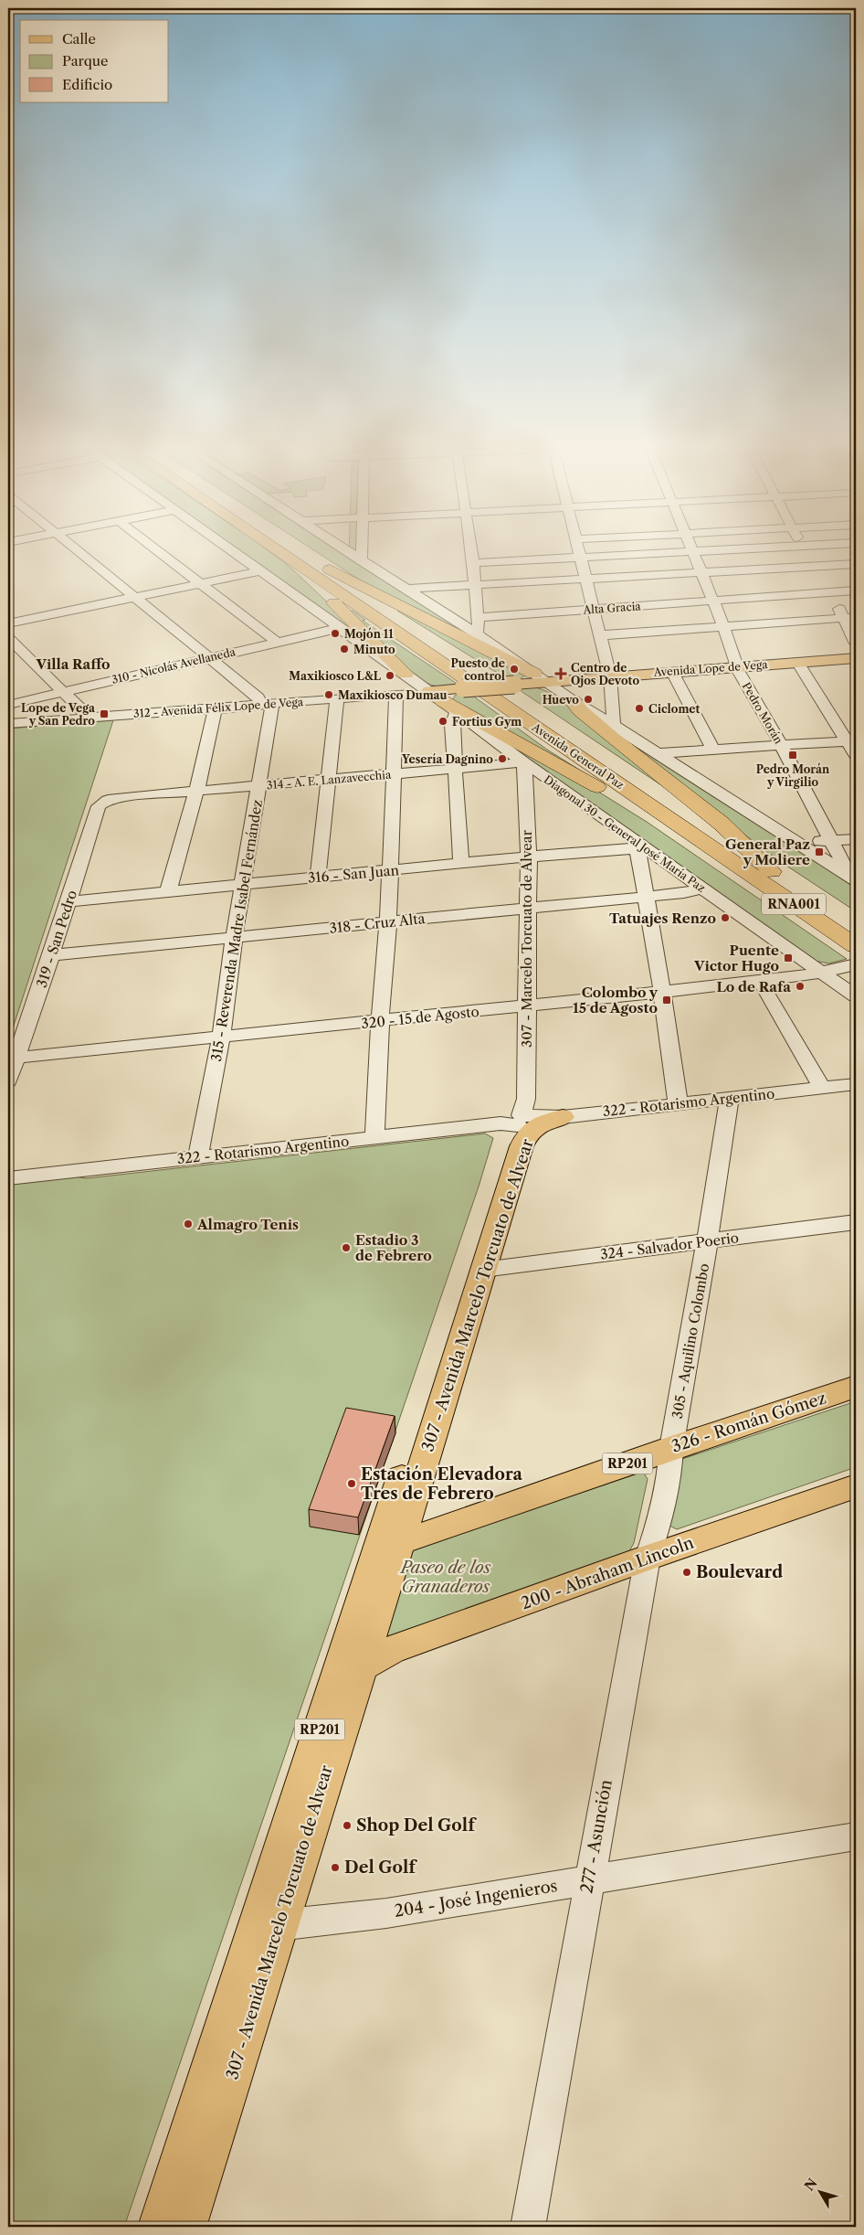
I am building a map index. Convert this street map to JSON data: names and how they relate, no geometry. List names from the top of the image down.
{
  "streets": {
    "highway": ["Avenida General Paz", "RNA001"],
    "main road": [
      "Avenida Lope de Vega",
      "307 - Avenida Marcelo Torcuato de Alvear",
      "326 - Román Gómez",
      "RP201",
      "200 - Abraham Lincoln"
    ],
    "street": [
      "Alta Gracia",
      "310 - Nicolás Avellaneda",
      "312 - Avenida Félix Lope de Vega",
      "Pedro Morán",
      "314 - A. E. Lanzavecchia",
      "Diagonal 30 - General José María Paz",
      "316 - San Juan",
      "318 - Cruz Alta",
      "315 - Reverenda Madre Isabel Fernández",
      "319 - San Pedro",
      "307 - Marcelo Torcuato de Alvear",
      "320 - 15 de Agosto",
      "322 - Rotarismo Argentino",
      "324 - Salvador Poerio",
      "305 - Aquilino Colombo",
      "277 - Asunción",
      "204 - José Ingenieros"
    ]
  },
  "crossings": [
    ["Alta Gracia", "Pedro Morán"],
    ["310 - Nicolás Avellaneda", "Diagonal 30 - General José María Paz"],
    ["Avenida Lope de Vega", "312 - Avenida Félix Lope de Vega"],
    ["Avenida Lope de Vega", "Pedro Morán"],
    ["Avenida Lope de Vega", "Diagonal 30 - General José María Paz"],
    ["312 - Avenida Félix Lope de Vega", "Diagonal 30 - General José María Paz"],
    ["312 - Avenida Félix Lope de Vega", "315 - Reverenda Madre Isabel Fernández"],
    ["Avenida General Paz", "320 - 15 de Agosto"],
    ["314 - A. E. Lanzavecchia", "Diagonal 30 - General José María Paz"],
    ["314 - A. E. Lanzavecchia", "315 - Reverenda Madre Isabel Fernández"],
    ["314 - A. E. Lanzavecchia", "319 - San Pedro"],
    ["314 - A. E. Lanzavecchia", "307 - Marcelo Torcuato de Alvear"],
    ["Diagonal 30 - General José María Paz", "316 - San Juan"],
    ["Diagonal 30 - General José María Paz", "318 - Cruz Alta"],
    ["Diagonal 30 - General José María Paz", "307 - Marcelo Torcuato de Alvear"],
    ["Diagonal 30 - General José María Paz", "320 - 15 de Agosto"],
    ["316 - San Juan", "315 - Reverenda Madre Isabel Fernández"],
    ["316 - San Juan", "319 - San Pedro"],
    ["316 - San Juan", "307 - Marcelo Torcuato de Alvear"],
    ["318 - Cruz Alta", "315 - Reverenda Madre Isabel Fernández"],
    ["318 - Cruz Alta", "319 - San Pedro"],
    ["318 - Cruz Alta", "307 - Marcelo Torcuato de Alvear"],
    ["315 - Reverenda Madre Isabel Fernández", "320 - 15 de Agosto"],
    ["315 - Reverenda Madre Isabel Fernández", "322 - Rotarismo Argentino"],
    ["319 - San Pedro", "320 - 15 de Agosto"],
    ["307 - Marcelo Torcuato de Alvear", "320 - 15 de Agosto"],
    ["307 - Marcelo Torcuato de Alvear", "322 - Rotarismo Argentino"],
    ["307 - Marcelo Torcuato de Alvear", "307 - Avenida Marcelo Torcuato de Alvear"],
    ["322 - Rotarismo Argentino", "307 - Avenida Marcelo Torcuato de Alvear"],
    ["322 - Rotarismo Argentino", "305 - Aquilino Colombo"],
    ["324 - Salvador Poerio", "307 - Avenida Marcelo Torcuato de Alvear"],
    ["324 - Salvador Poerio", "305 - Aquilino Colombo"],
    ["307 - Avenida Marcelo Torcuato de Alvear", "326 - Román Gómez"],
    ["307 - Avenida Marcelo Torcuato de Alvear", "200 - Abraham Lincoln"],
    ["307 - Avenida Marcelo Torcuato de Alvear", "204 - José Ingenieros"],
    ["305 - Aquilino Colombo", "326 - Román Gómez"],
    ["305 - Aquilino Colombo", "277 - Asunción"],
    ["326 - Román Gómez", "277 - Asunción"],
    ["200 - Abraham Lincoln", "277 - Asunción"],
    ["277 - Asunción", "204 - José Ingenieros"]
  ],
  "districts": ["Villa Raffo"],
  "parks": ["Paseo de los Granaderos"],
  "places": {
    "other": [
      "Mojón 11",
      "Minuto",
      "Puesto de control",
      "Maxikiosco L&L",
      "Maxikiosco Dumau",
      "Huevo",
      "Ciclomet",
      "Fortius Gym",
      "Yesería Dagnino",
      "Tatuajes Renzo",
      "Lo de Rafa",
      "Almagro Tenis",
      "Estadio 3 de Febrero",
      "Estación Elevadora Tres de Febrero",
      "Boulevard",
      "Shop Del Golf",
      "Del Golf"
    ],
    "health": ["Centro de Ojos Devoto"],
    "transit": [
      "Lope de Vega y San Pedro",
      "Pedro Morán y Virgilio",
      "General Paz y Moliere",
      "Puente Victor Hugo",
      "Colombo y 15 de Agosto"
    ]
  },
  "legend": ["Calle", "Parque", "Edificio"],
  "north": "top left"
}
